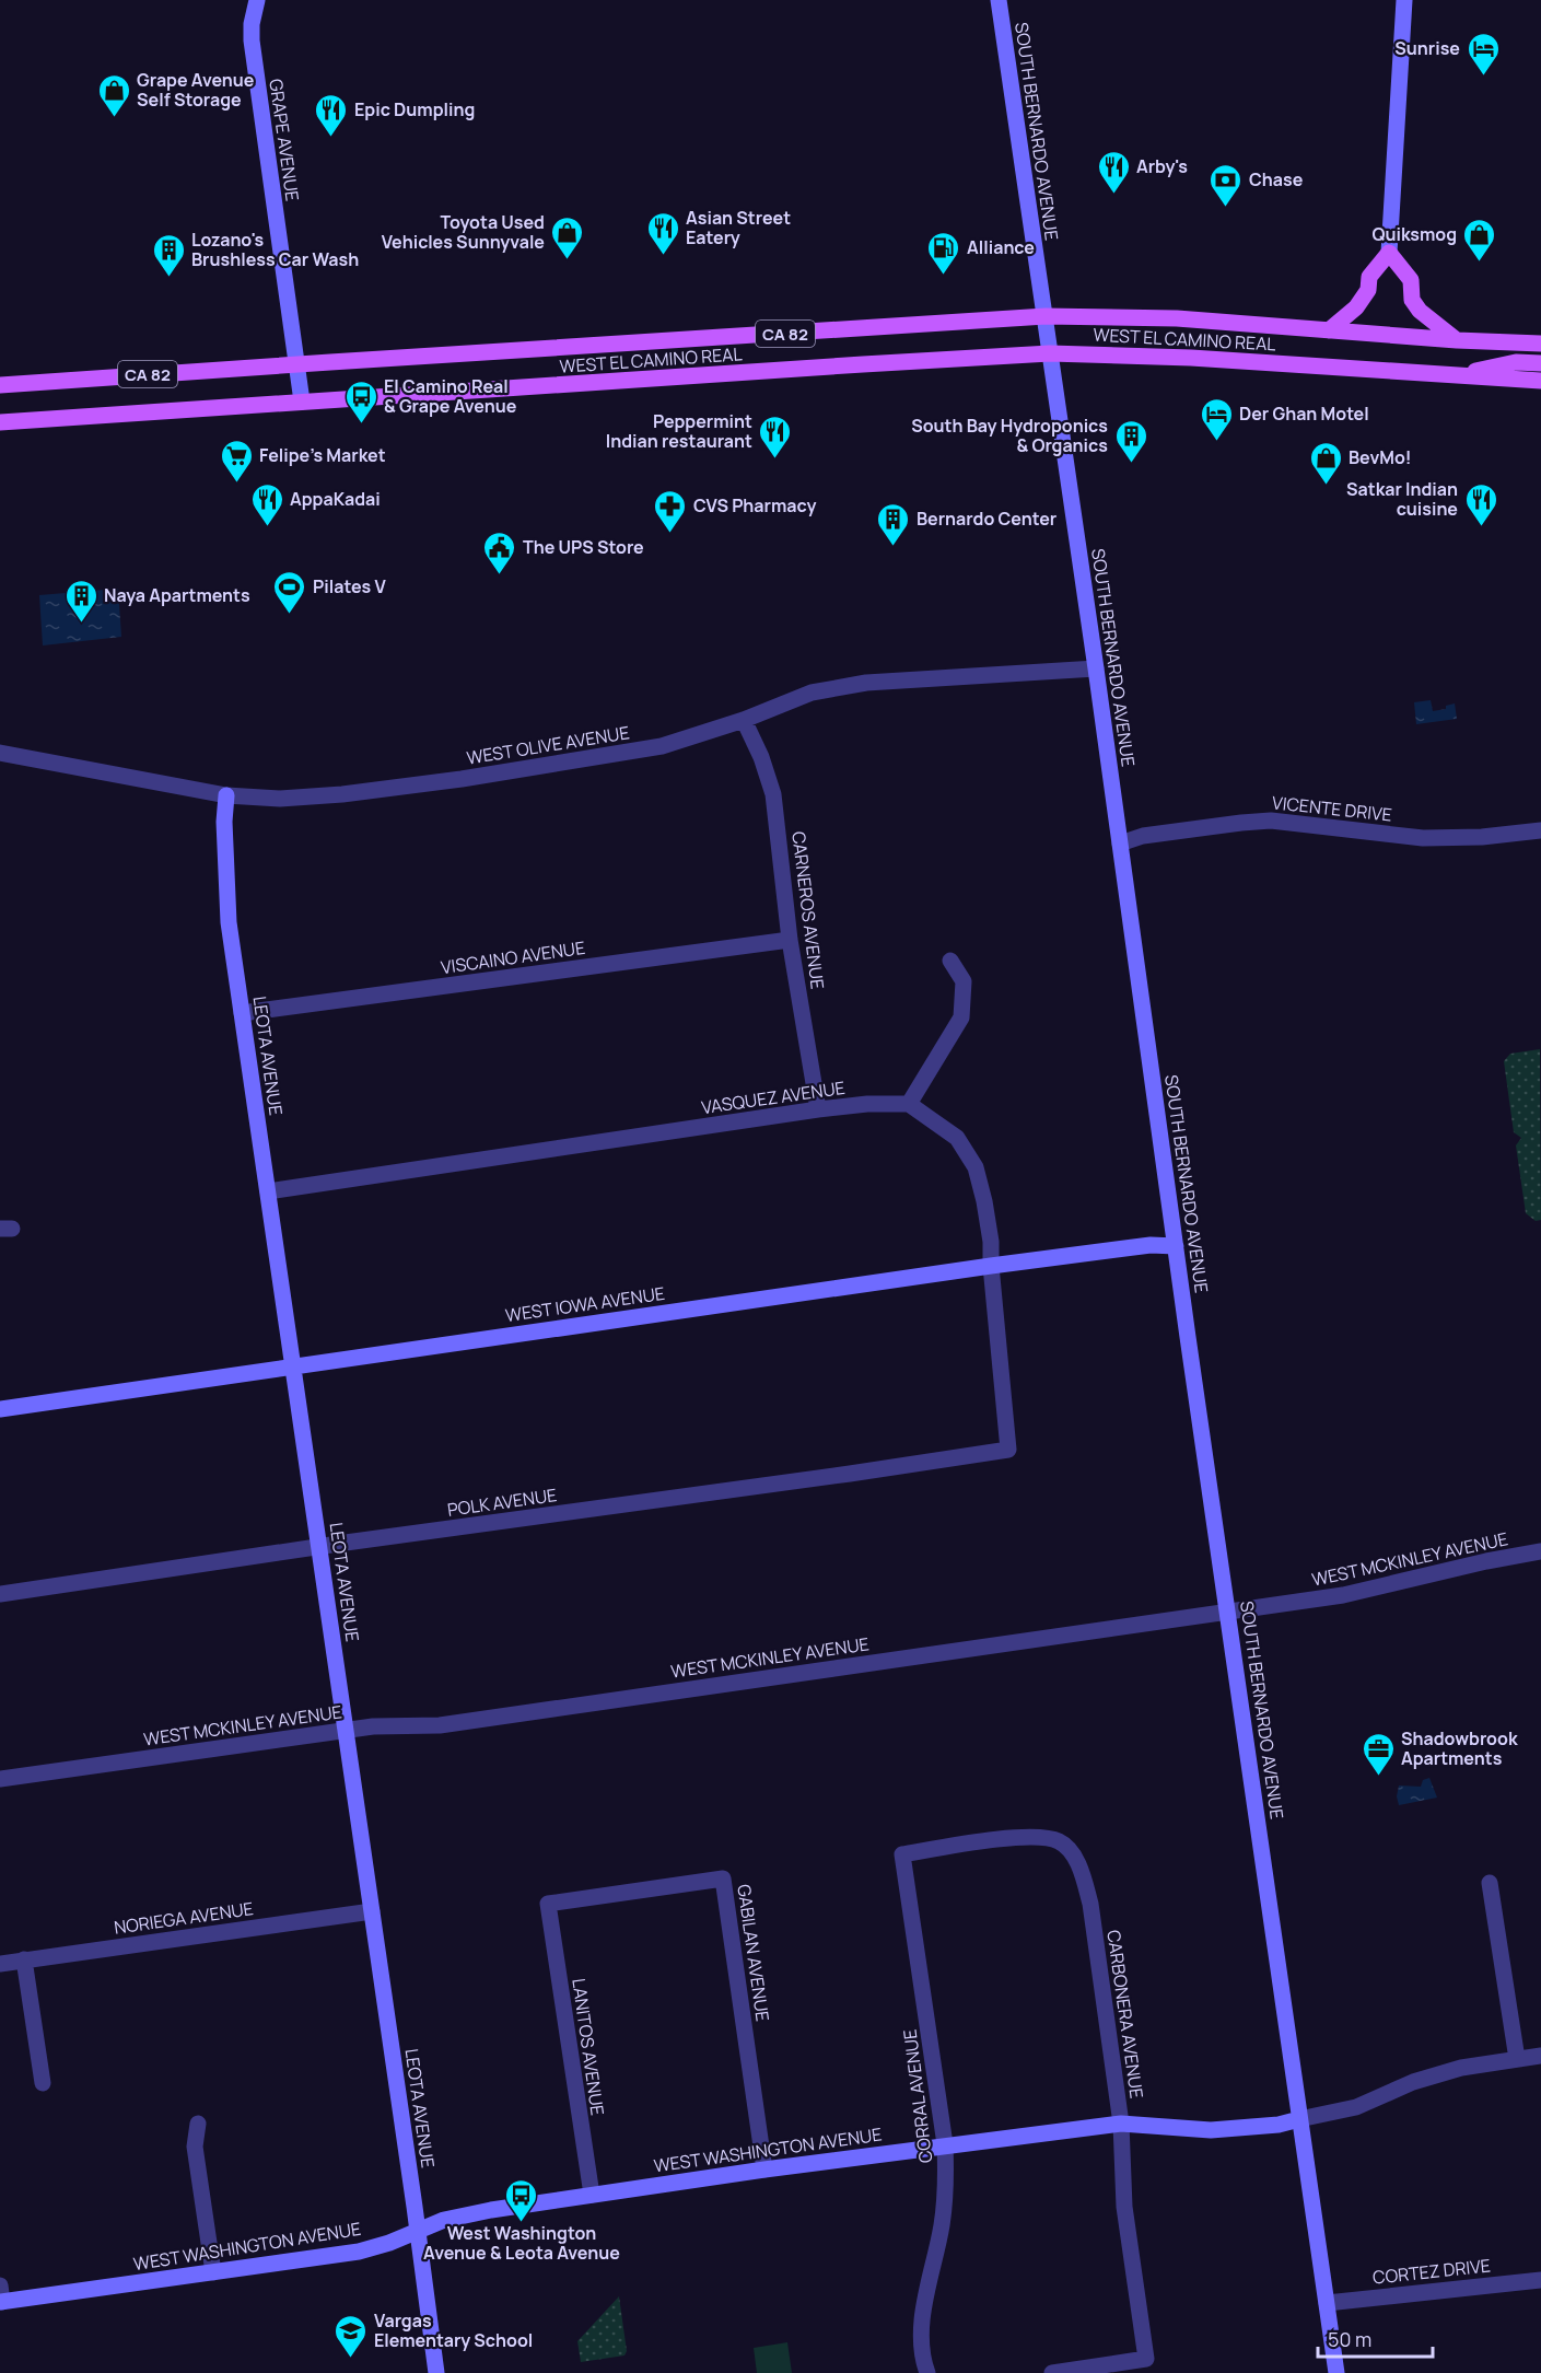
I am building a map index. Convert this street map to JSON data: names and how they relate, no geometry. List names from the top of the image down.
{
  "streets": {
    "main road": ["CA 82", "WEST EL CAMINO REAL"],
    "street": [
      "SOUTH BERNARDO AVENUE",
      "GRAPE AVENUE",
      "WEST OLIVE AVENUE",
      "VICENTE DRIVE",
      "CARNEROS AVENUE",
      "VISCAINO AVENUE",
      "LEOTA AVENUE",
      "VASQUEZ AVENUE",
      "WEST IOWA AVENUE",
      "POLK AVENUE",
      "WEST MCKINLEY AVENUE",
      "NORIEGA AVENUE",
      "GABILAN AVENUE",
      "CARBONERA AVENUE",
      "LANITOS AVENUE",
      "CORRAL AVENUE",
      "WEST WASHINGTON AVENUE",
      "CORTEZ DRIVE"
    ]
  },
  "crossings": [
    ["SOUTH BERNARDO AVENUE", "WEST EL CAMINO REAL"],
    ["SOUTH BERNARDO AVENUE", "WEST OLIVE AVENUE"],
    ["SOUTH BERNARDO AVENUE", "VICENTE DRIVE"],
    ["SOUTH BERNARDO AVENUE", "WEST IOWA AVENUE"],
    ["SOUTH BERNARDO AVENUE", "WEST MCKINLEY AVENUE"],
    ["SOUTH BERNARDO AVENUE", "WEST WASHINGTON AVENUE"],
    ["SOUTH BERNARDO AVENUE", "CORTEZ DRIVE"],
    ["GRAPE AVENUE", "WEST EL CAMINO REAL"],
    ["WEST OLIVE AVENUE", "CARNEROS AVENUE"],
    ["WEST OLIVE AVENUE", "LEOTA AVENUE"],
    ["CARNEROS AVENUE", "VISCAINO AVENUE"],
    ["CARNEROS AVENUE", "VASQUEZ AVENUE"],
    ["VISCAINO AVENUE", "LEOTA AVENUE"],
    ["LEOTA AVENUE", "VASQUEZ AVENUE"],
    ["LEOTA AVENUE", "WEST IOWA AVENUE"],
    ["LEOTA AVENUE", "POLK AVENUE"],
    ["LEOTA AVENUE", "WEST MCKINLEY AVENUE"],
    ["LEOTA AVENUE", "NORIEGA AVENUE"],
    ["LEOTA AVENUE", "WEST WASHINGTON AVENUE"],
    ["WEST IOWA AVENUE", "POLK AVENUE"],
    ["GABILAN AVENUE", "LANITOS AVENUE"],
    ["GABILAN AVENUE", "WEST WASHINGTON AVENUE"],
    ["CARBONERA AVENUE", "CORRAL AVENUE"],
    ["CARBONERA AVENUE", "WEST WASHINGTON AVENUE"],
    ["LANITOS AVENUE", "WEST WASHINGTON AVENUE"],
    ["CORRAL AVENUE", "WEST WASHINGTON AVENUE"]
  ],
  "places": {
    "hotel": ["Sunrise", "Der Ghan Motel"],
    "shop": [
      "Grape Avenue Self Storage",
      "Toyota Used Vehicles Sunnyvale",
      "Quiksmog",
      "BevMo!"
    ],
    "restaurant": [
      "Epic Dumpling",
      "Arby's",
      "Asian Street Eatery",
      "Peppermint Indian restaurant",
      "AppaKadai",
      "Satkar Indian cuisine"
    ],
    "bank": ["Chase"],
    "fuel station": ["Alliance"],
    "building": [
      "Lozano's Brushless Car Wash",
      "South Bay Hydroponics & Organics",
      "Bernardo Center",
      "Naya Apartments"
    ],
    "bus stop": ["El Camino Real & Grape Avenue", "West Washington Avenue & Leota Avenue"],
    "supermarket": ["Felipe's Market"],
    "pharmacy": ["CVS Pharmacy"],
    "public building": ["The UPS Store"],
    "sports": ["Pilates V"],
    "office": ["Shadowbrook Apartments"],
    "school or university": ["Vargas Elementary School"]
  },
  "scale_bar": "50 m"
}
